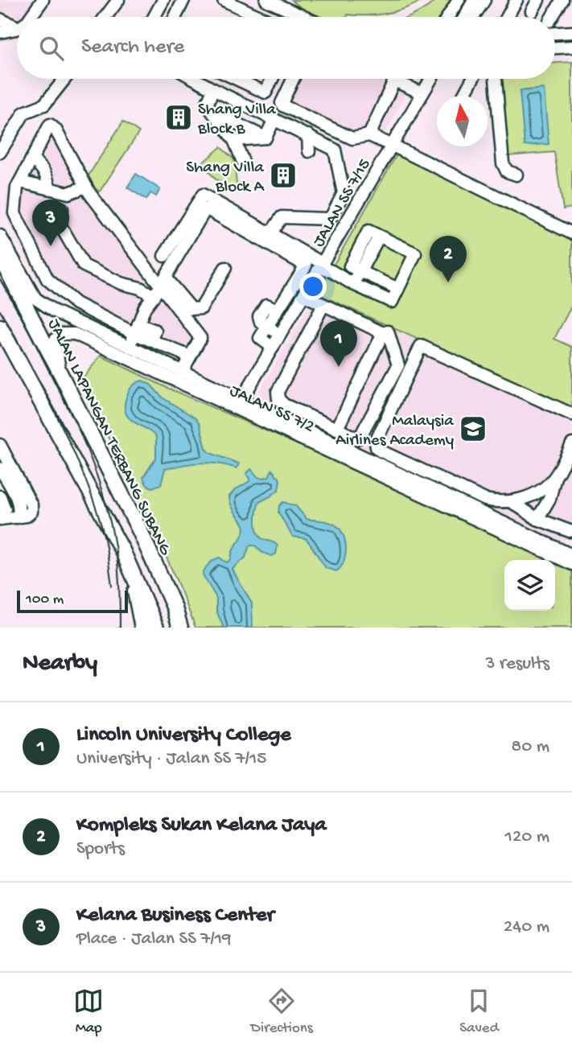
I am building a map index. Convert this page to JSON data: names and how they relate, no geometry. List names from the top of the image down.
{
  "streets": {
    "main road": ["JALAN LAPANGAN TERBANG SUBANG"],
    "street": ["JALAN SS 7/15", "JALAN SS 7/2"]
  },
  "crossings": [
    ["JALAN SS 7/15", "JALAN SS 7/2"],
    ["JALAN SS 7/2", "JALAN LAPANGAN TERBANG SUBANG"]
  ],
  "places": {
    "building": ["Shang Villa Block B", "Shang Villa Block A"],
    "school or university": ["Malaysia Airlines Academy"]
  },
  "scale_bar": "100 m",
  "north": "top",
  "page": {
    "search": "Search here",
    "pins": ["3", "2", "1"],
    "scale": "100 m",
    "heading": ["Nearby", "3 results"],
    "list": [
      {
        "mark": "1",
        "name": "Lincoln University College",
        "note": "University · Jalan SS 7/15",
        "value": "80 m"
      },
      {
        "mark": "2",
        "name": "Kompleks Sukan Kelana Jaya",
        "note": "Sports",
        "value": "120 m"
      },
      {
        "mark": "3",
        "name": "Kelana Business Center",
        "note": "Place · Jalan SS 7/19",
        "value": "240 m"
      }
    ],
    "nav": ["Map", "Directions", "Saved"]
  }
}
